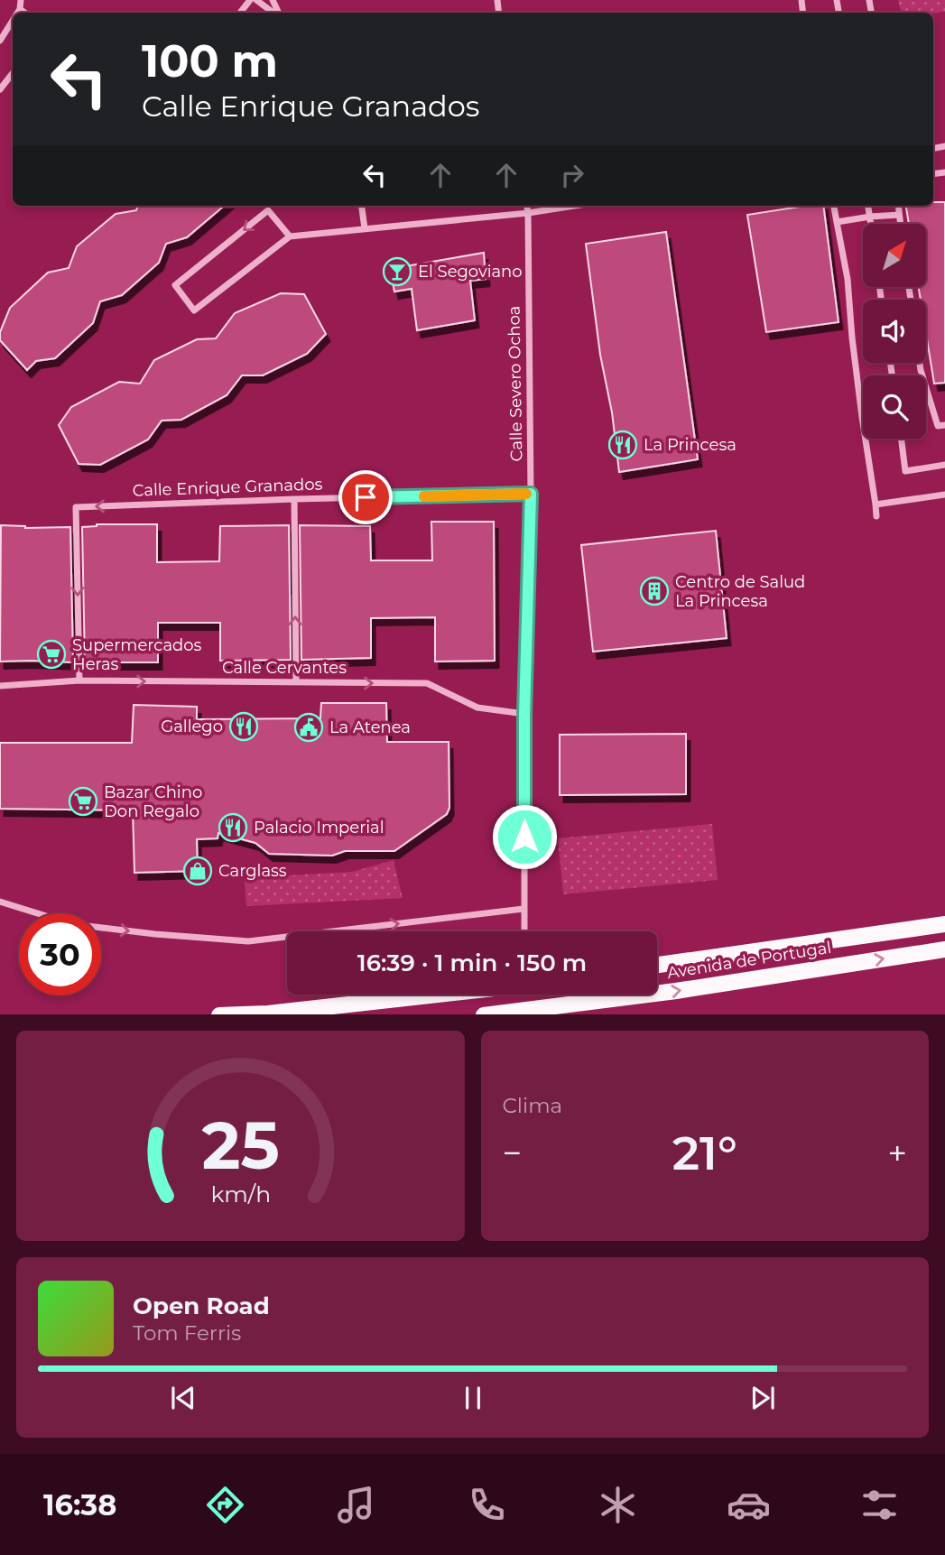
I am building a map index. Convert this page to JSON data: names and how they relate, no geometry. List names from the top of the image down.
{
  "streets": {
    "main road": ["Avenida de Portugal"],
    "street": ["Calle Severo Ochoa", "Calle Enrique Granados", "Calle Cervantes"]
  },
  "crossings": [
    ["Calle Severo Ochoa", "Calle Enrique Granados"],
    ["Calle Severo Ochoa", "Calle Cervantes"],
    ["Calle Enrique Granados", "Calle Cervantes"]
  ],
  "one_way": ["Calle Cervantes"],
  "places": {
    "bar": ["El Segoviano"],
    "restaurant": ["La Princesa", "Gallego", "Palacio Imperial"],
    "building": ["Centro de Salud La Princesa"],
    "supermarket": ["Supermercados Heras", "Bazar Chino Don Regalo"],
    "public building": ["La Atenea"],
    "shop": ["Carglass"]
  },
  "north": "top right",
  "page": {
    "turn": ["100 m", "Calle Enrique Granados"],
    "limit": "30",
    "trip": "16:39 · 1 min · 150 m",
    "tile": "Clima",
    "heat": ["−", "21°", "+"],
    "song": ["Open Road", "Tom Ferris"],
    "tabs": "16:38",
    "gauge": ["25", "km/h"]
  }
}
